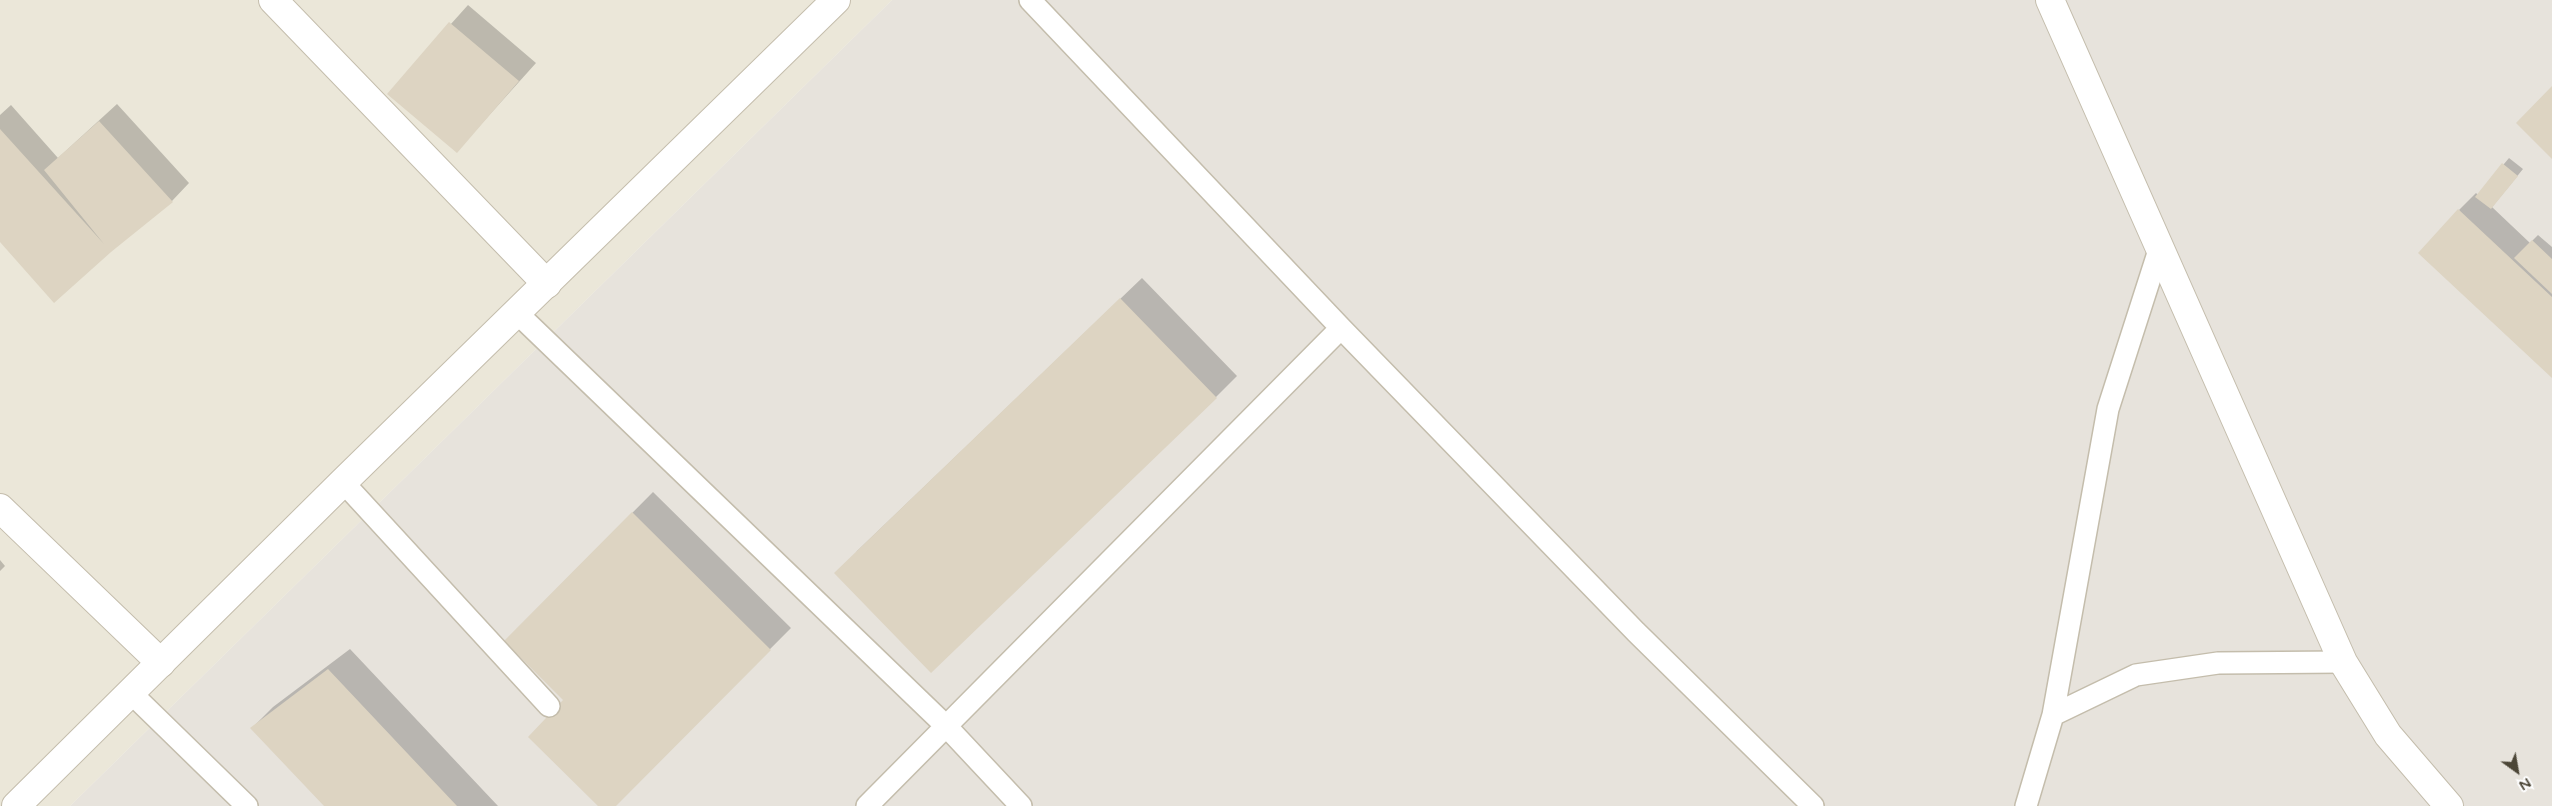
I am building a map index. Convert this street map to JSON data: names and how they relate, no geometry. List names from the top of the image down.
{
  "north": "bottom right"
}
